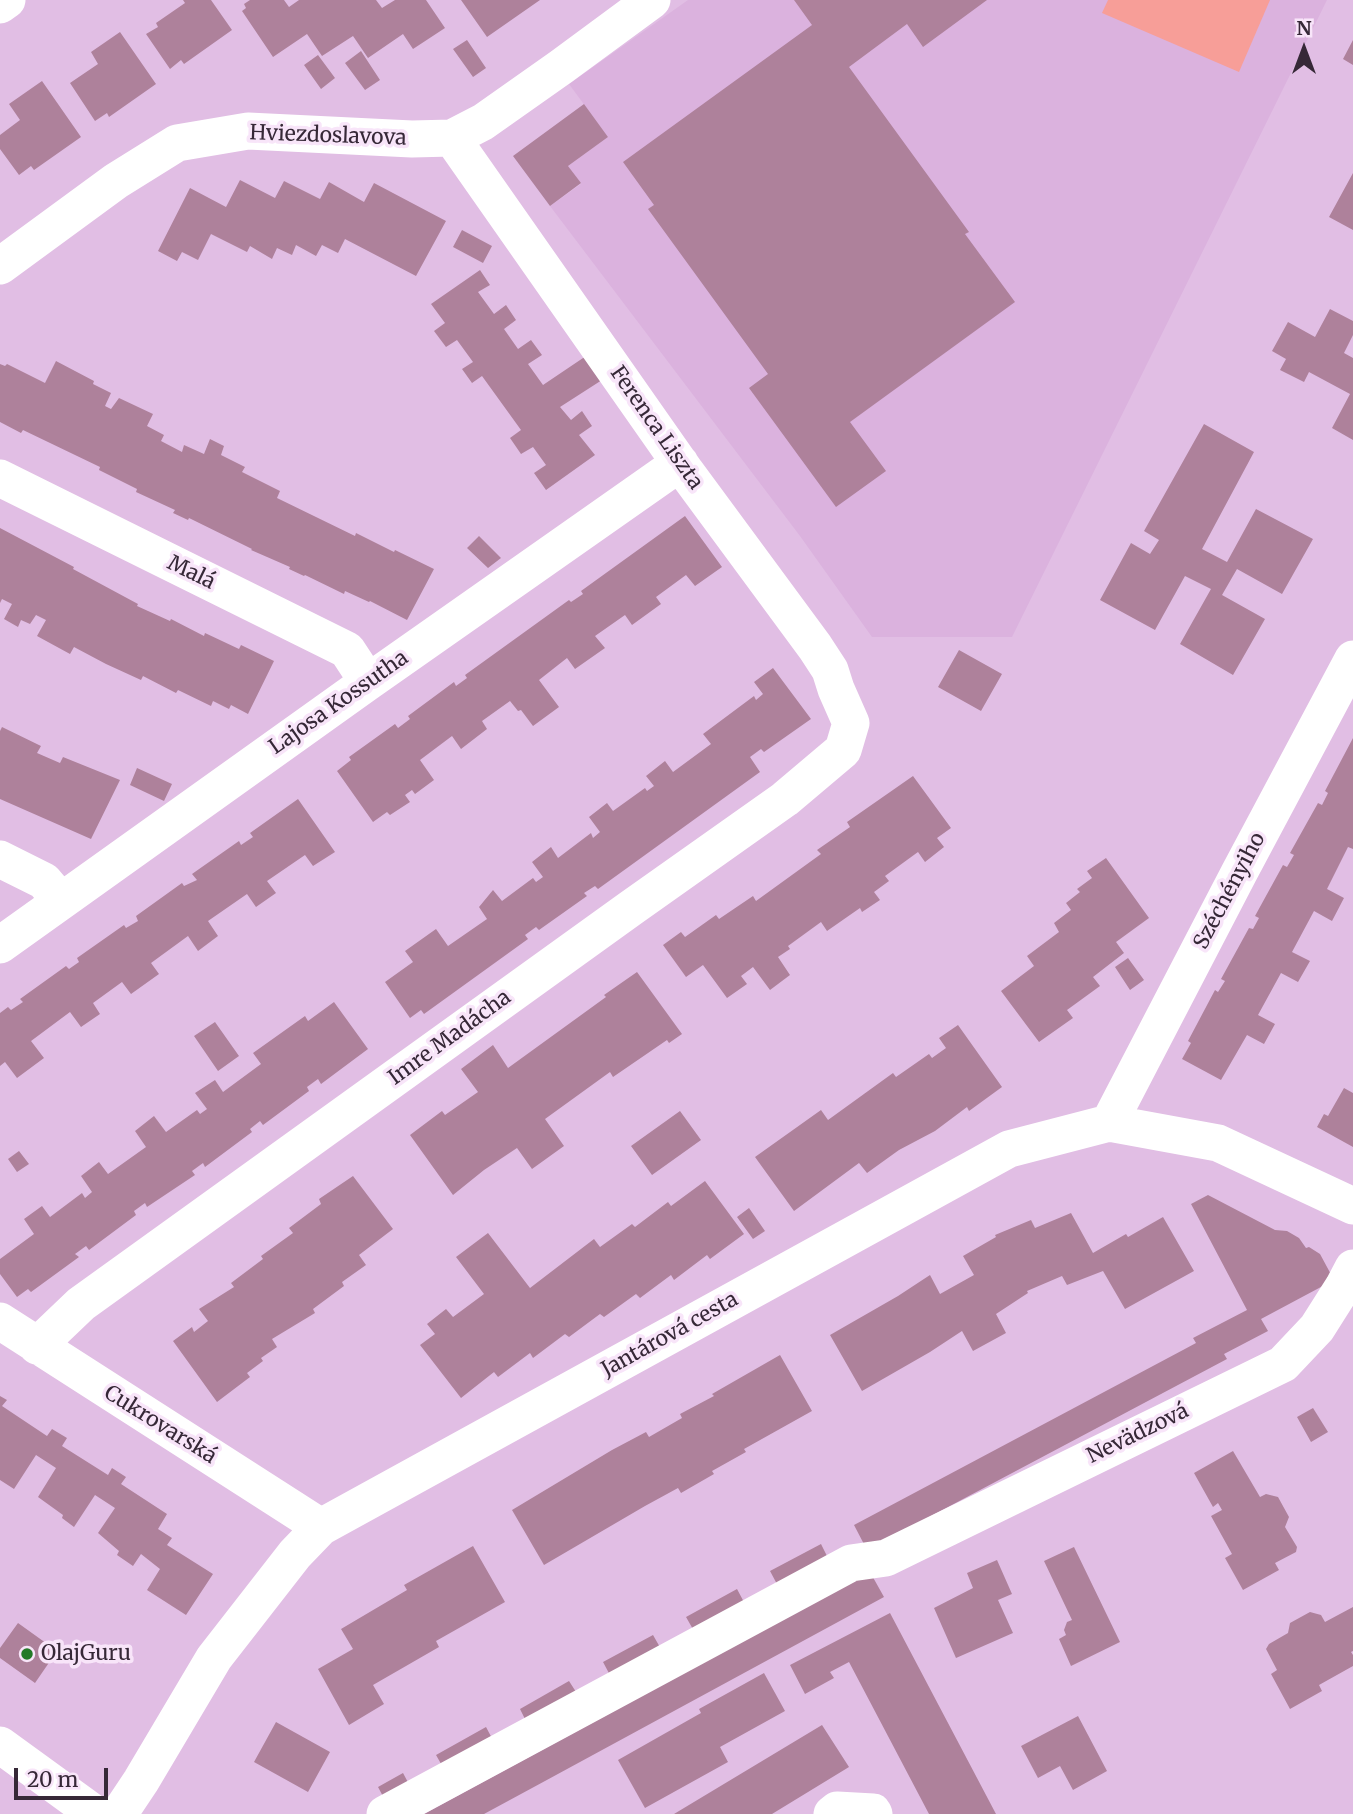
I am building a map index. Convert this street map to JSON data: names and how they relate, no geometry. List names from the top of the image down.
{
  "streets": {
    "street": [
      "Hviezdoslavova",
      "Ferenca Liszta",
      "Malá",
      "Lajosa Kossutha",
      "Széchényiho",
      "Imre Madácha",
      "Jantárová cesta",
      "Cukrovarská",
      "Nevädzová"
    ]
  },
  "crossings": [
    ["Hviezdoslavova", "Ferenca Liszta"],
    ["Ferenca Liszta", "Lajosa Kossutha"],
    ["Ferenca Liszta", "Imre Madácha"],
    ["Malá", "Lajosa Kossutha"],
    ["Széchényiho", "Jantárová cesta"],
    ["Imre Madácha", "Cukrovarská"],
    ["Jantárová cesta", "Cukrovarská"]
  ],
  "places": ["OlajGuru"],
  "scale_bar": "20 m",
  "north": "top"
}
